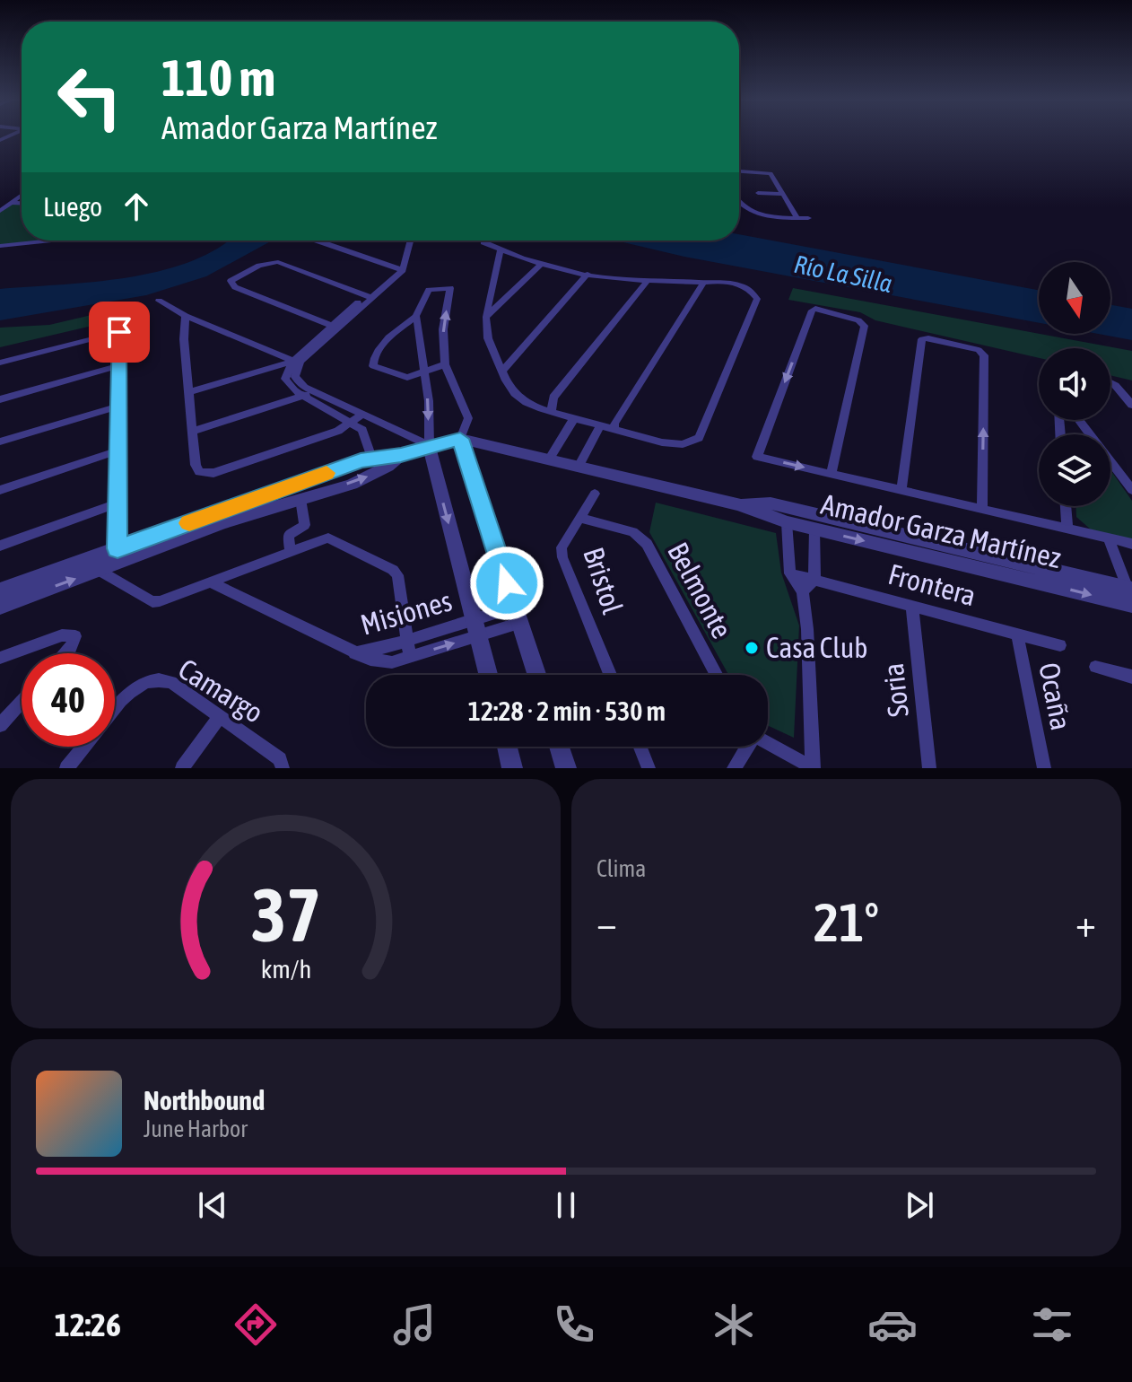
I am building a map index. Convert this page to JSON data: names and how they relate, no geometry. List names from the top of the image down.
{
  "streets": {
    "street": [
      "Amador Garza Martínez",
      "Bristol",
      "Frontera",
      "Belmonte",
      "Misiones",
      "Soria",
      "Camargo",
      "Ocaña"
    ]
  },
  "crossings": [
    ["Bristol", "Belmonte"],
    ["Frontera", "Soria"],
    ["Frontera", "Ocaña"]
  ],
  "water": ["Río La Silla"],
  "places": ["Casa Club"],
  "north": "bottom",
  "page": {
    "turn": ["110 m", "Amador Garza Martínez"],
    "then": "Luego",
    "limit": "40",
    "trip": "12:28 · 2 min · 530 m",
    "tile": "Clima",
    "heat": ["−", "21°", "+"],
    "song": ["Northbound", "June Harbor"],
    "tabs": "12:26",
    "gauge": ["37", "km/h"]
  }
}
